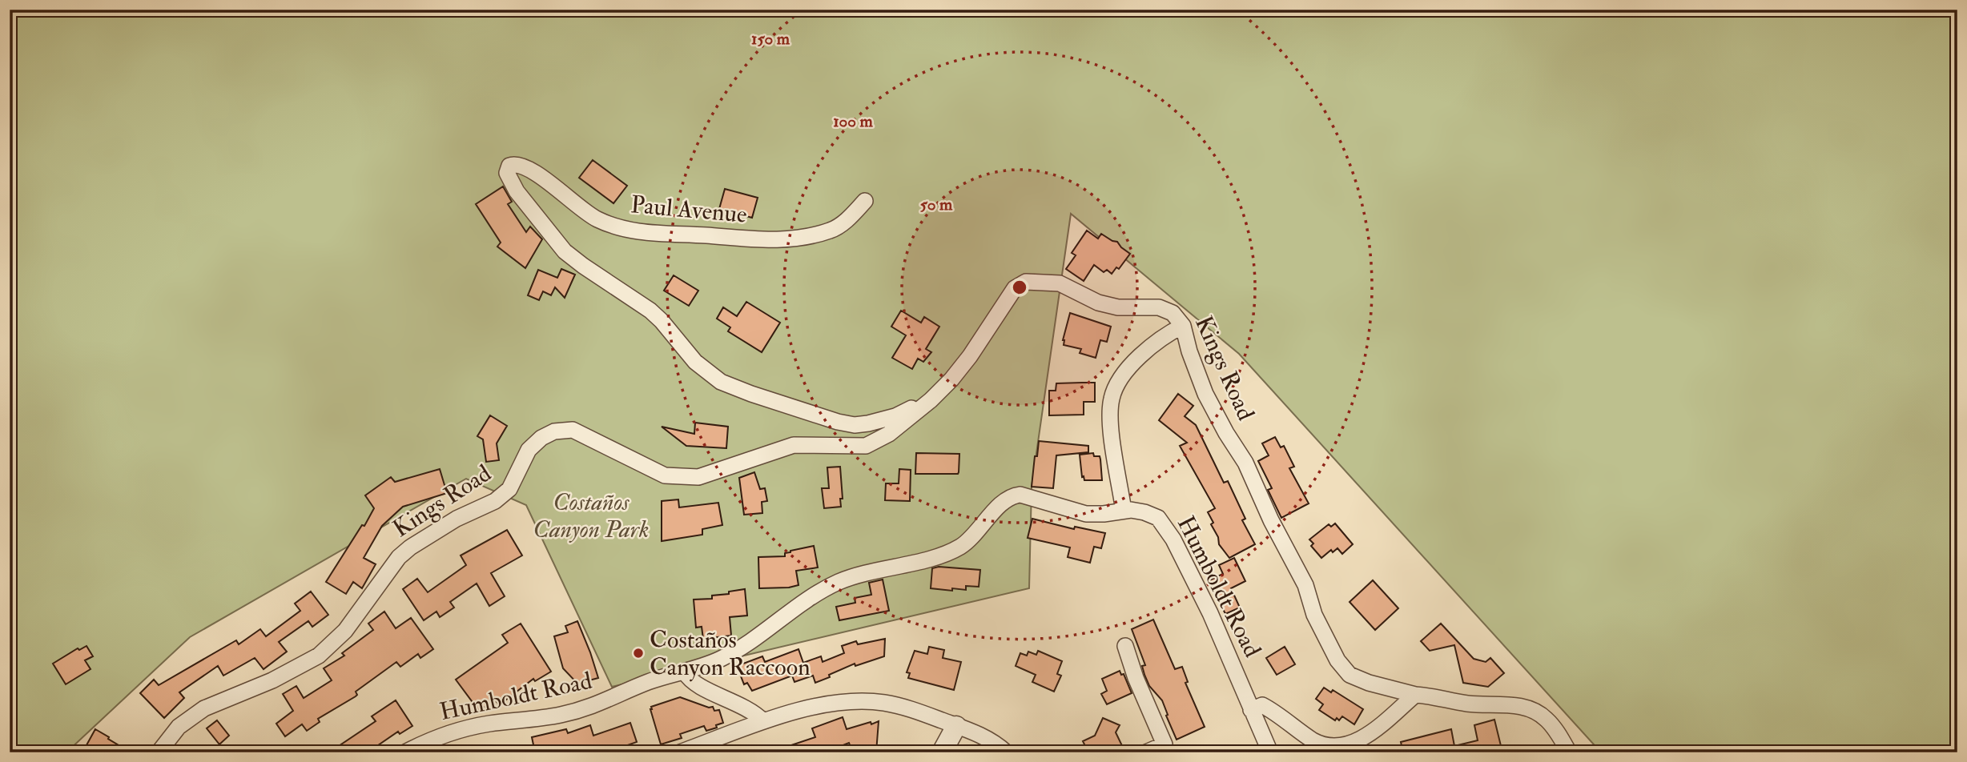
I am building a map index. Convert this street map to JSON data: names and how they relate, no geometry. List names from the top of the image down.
{
  "streets": {
    "street": ["Paul Avenue", "Kings Road", "Humboldt Road"]
  },
  "crossings": [
    ["Paul Avenue", "Kings Road"]
  ],
  "parks": ["Costaños Canyon Park"],
  "places": ["Costaños Canyon Raccoon"],
  "rings": ["150 m", "100 m", "50 m"]
}
